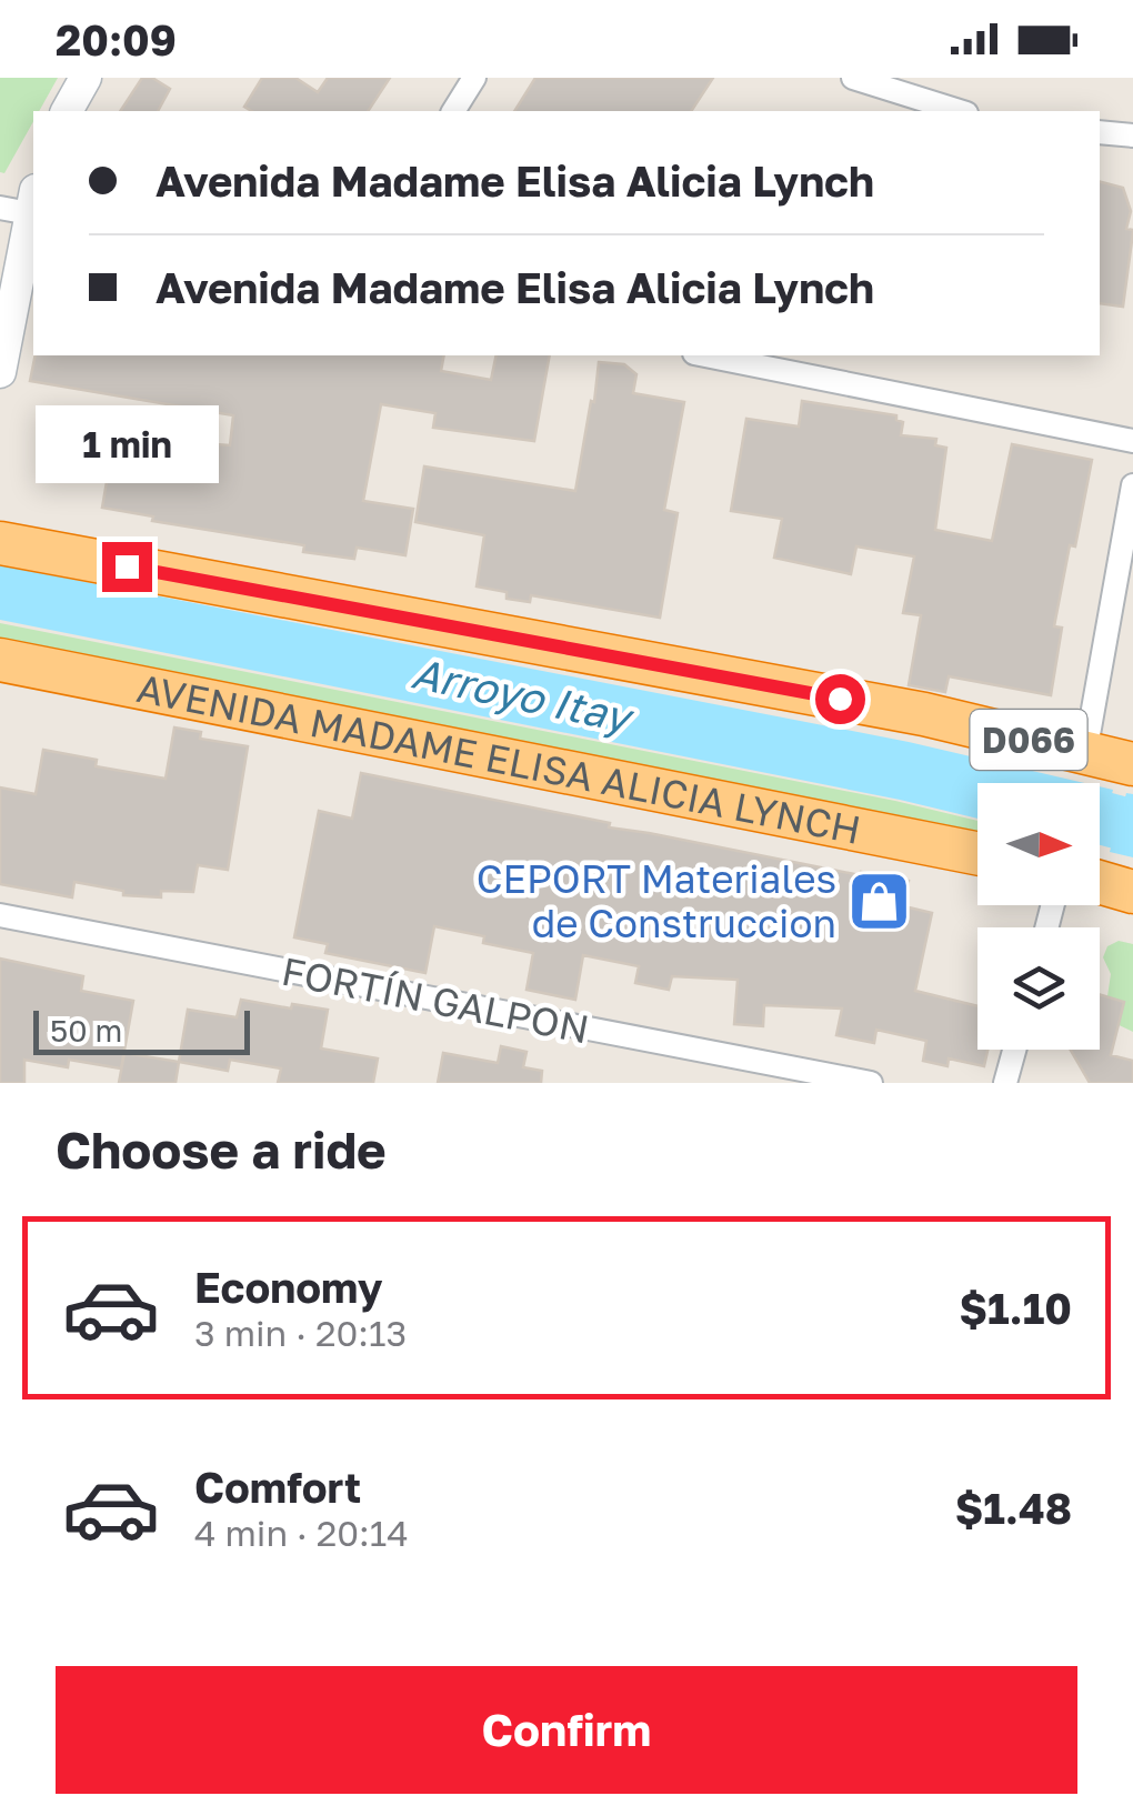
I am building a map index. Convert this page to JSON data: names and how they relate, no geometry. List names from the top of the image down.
{
  "streets": {
    "highway": ["D066", "AVENIDA MADAME ELISA ALICIA LYNCH"],
    "street": ["FORTÍN GALPON"]
  },
  "water": ["Arroyo Itay"],
  "places": {
    "shop": ["CEPORT Materiales de Construccion"]
  },
  "scale_bar": "50 m",
  "north": "right",
  "page": {
    "status": "20:09",
    "banner": ["Avenida Madame Elisa Alicia Lynch", "Avenida Madame Elisa Alicia Lynch"],
    "bubble": "1 min",
    "scale": "50 m",
    "heading": "Choose a ride",
    "list": [
      {
        "name": "Economy",
        "note": "3 min · 20:13",
        "value": "$1.10"
      },
      {
        "name": "Comfort",
        "note": "4 min · 20:14",
        "value": "$1.48"
      }
    ],
    "buttons": "Confirm"
  }
}
